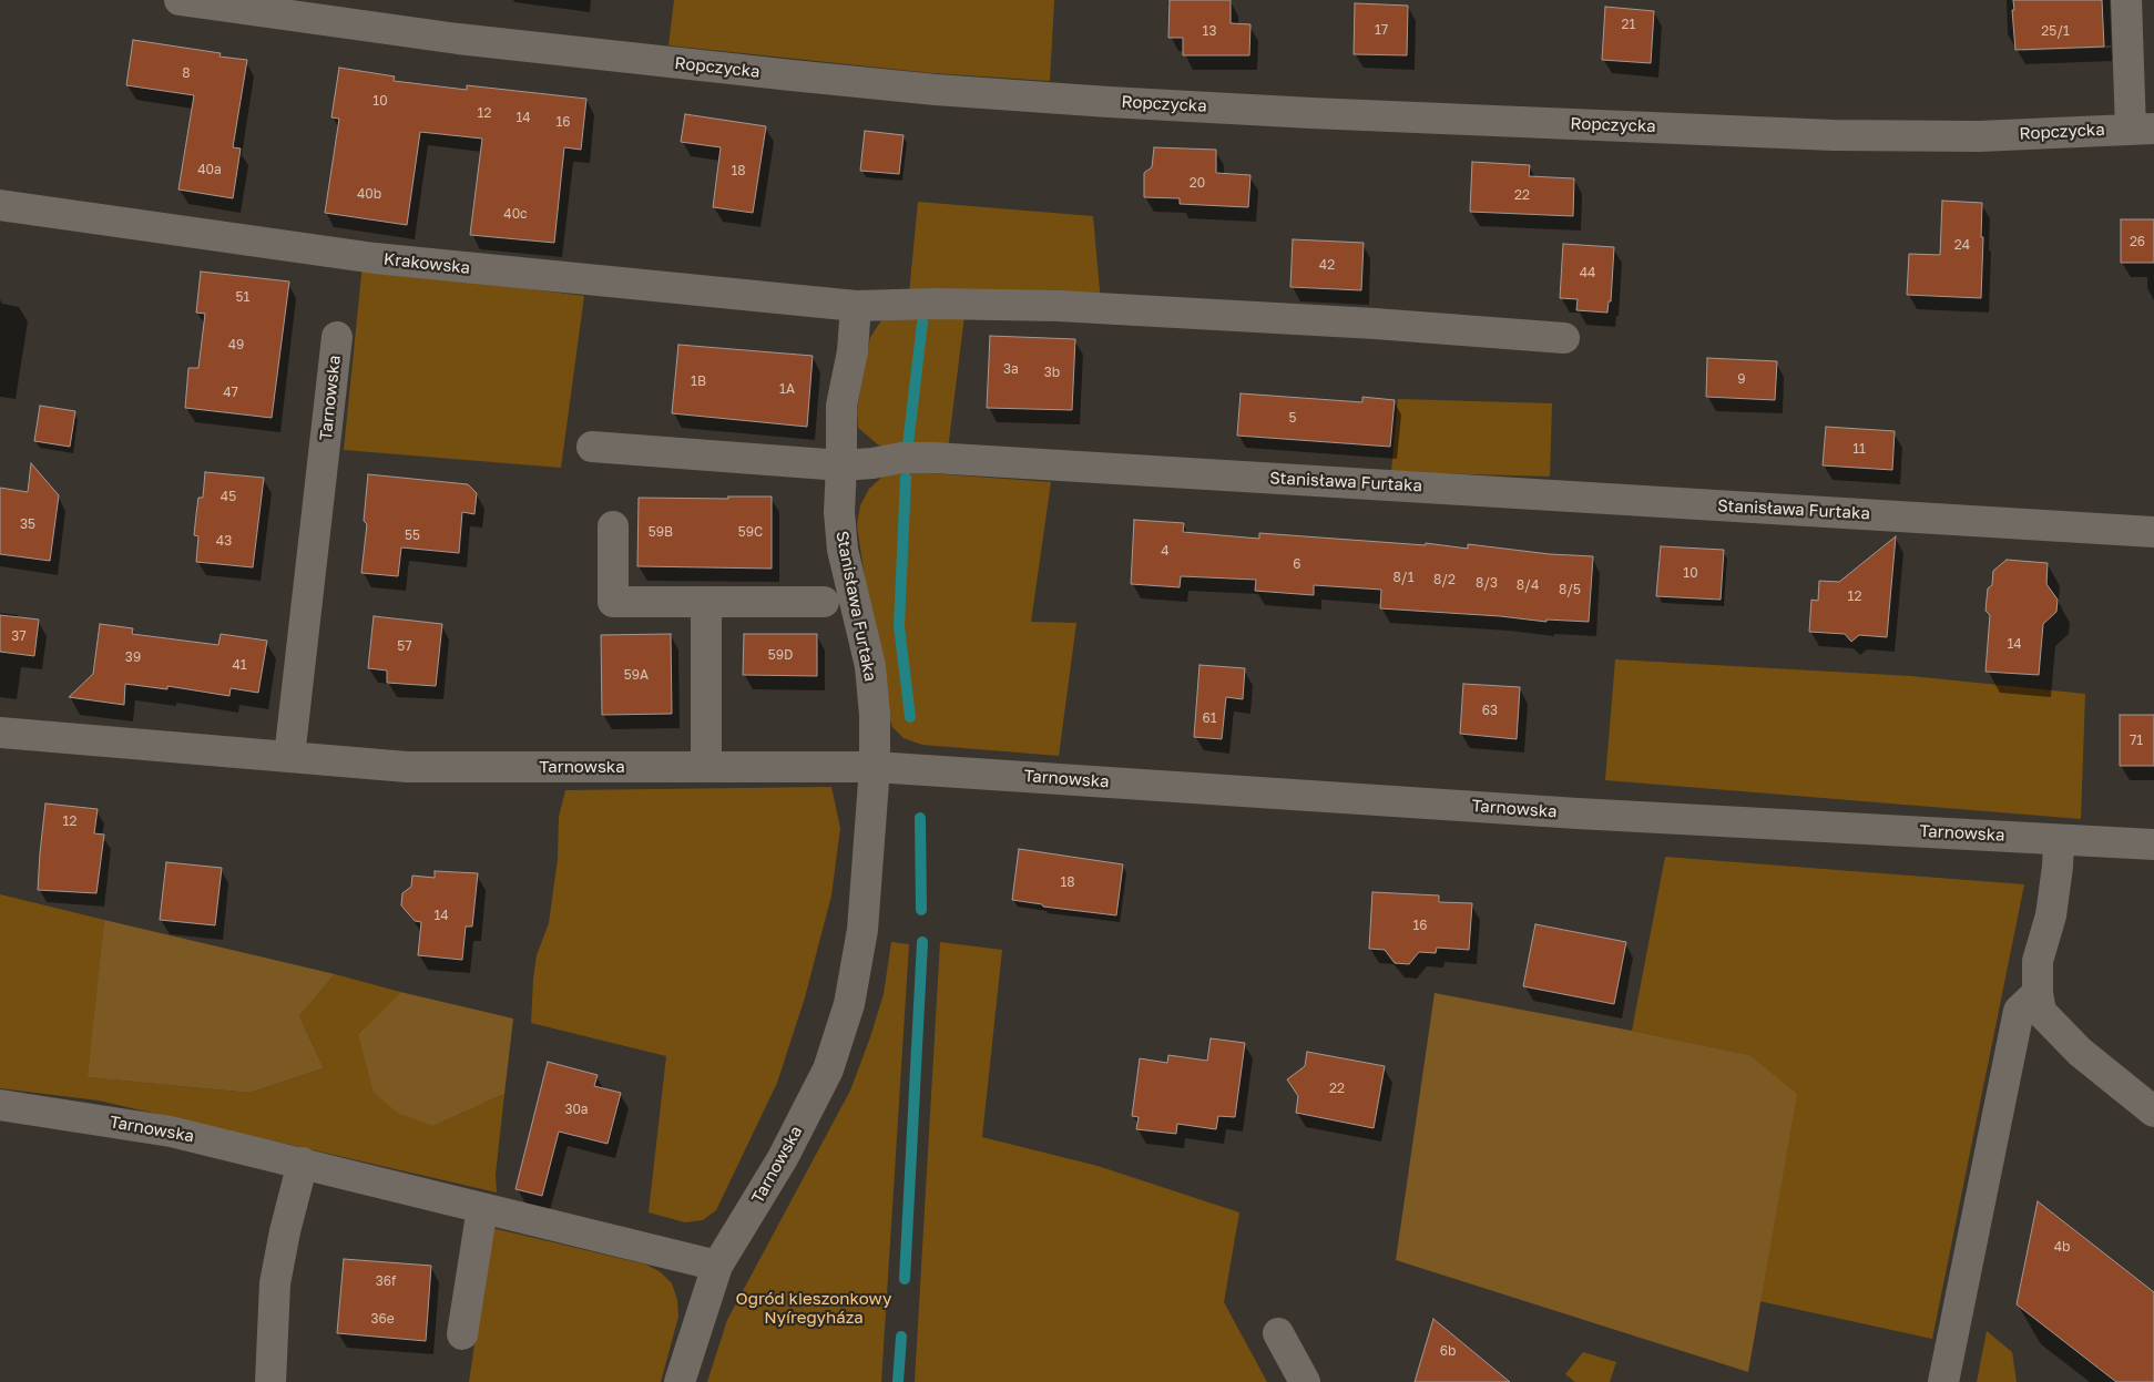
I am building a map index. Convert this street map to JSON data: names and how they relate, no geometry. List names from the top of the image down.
{
  "streets": {
    "street": [
      "Ropczycka",
      "Krakowska",
      "Tarnowska",
      "Stanisława Furtaka"
    ]
  },
  "crossings": [
    ["Tarnowska", "Stanisława Furtaka"]
  ],
  "parks": ["Ogród kieszonkowy Nyíregyháza"],
  "house_numbers": [
    "21",
    "17",
    "13",
    "25/1",
    "8",
    "10",
    "12",
    "14",
    "16",
    "40a",
    "18",
    "20",
    "40b",
    "22",
    "40c",
    "26",
    "24",
    "42",
    "44",
    "51",
    "49",
    "3a",
    "3b",
    "9",
    "1B",
    "1A",
    "47",
    "5",
    "11",
    "45",
    "35",
    "59B",
    "59C",
    "55",
    "43",
    "4",
    "6",
    "10",
    "8/1",
    "8/2",
    "8/3",
    "8/4",
    "8/5",
    "12",
    "37",
    "14",
    "57",
    "59D",
    "39",
    "41",
    "59A",
    "63",
    "61",
    "71",
    "12",
    "18",
    "14",
    "16",
    "22",
    "30a",
    "4b",
    "36f",
    "36e",
    "6b"
  ]
}
